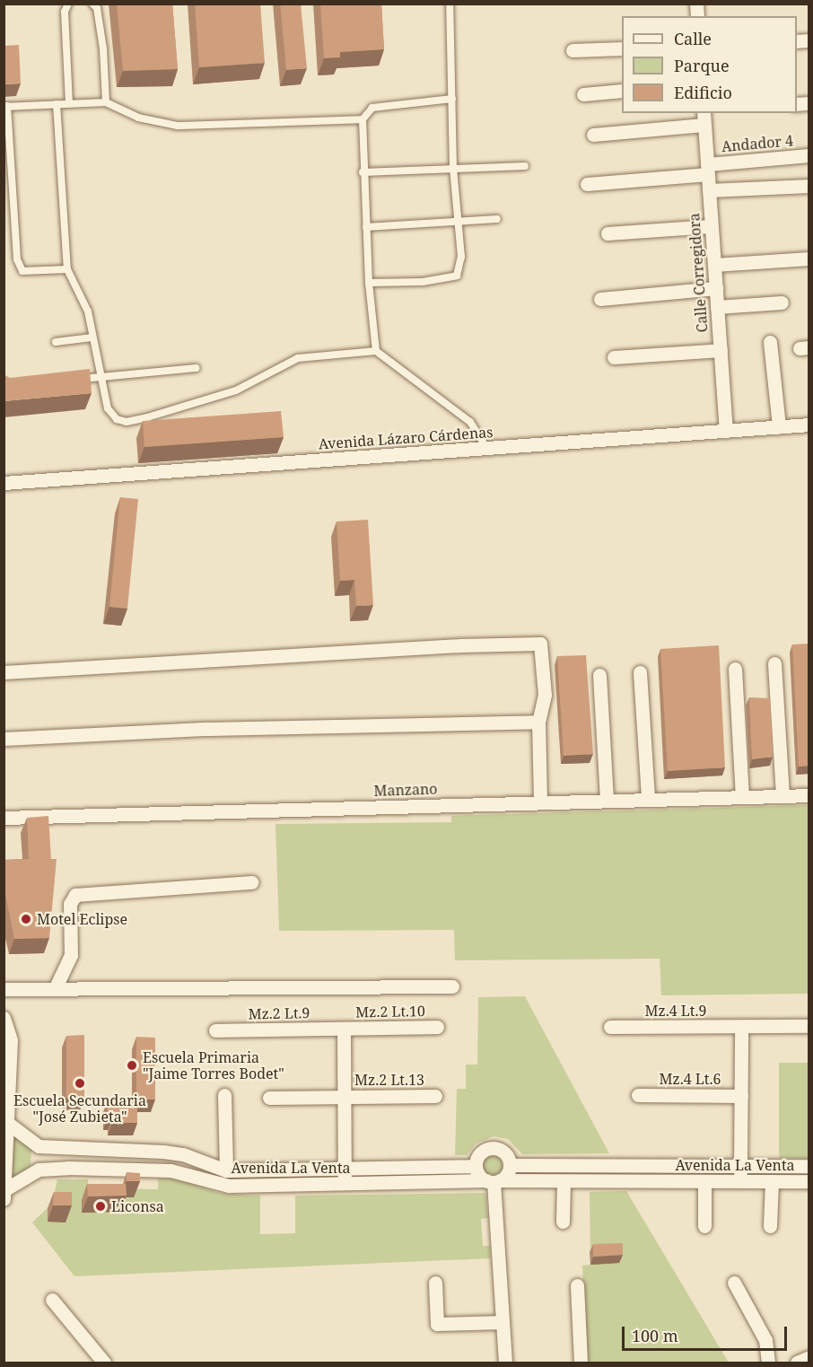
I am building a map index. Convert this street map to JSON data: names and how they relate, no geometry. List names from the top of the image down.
{
  "streets": {
    "street": [
      "Andador 4",
      "Calle Corregidora",
      "Avenida Lázaro Cárdenas",
      "Manzano",
      "Mz.4 Lt.9",
      "Mz.2 Lt.10",
      "Mz.2 Lt.9",
      "Mz.4 Lt.6",
      "Mz.2 Lt.13",
      "Avenida La Venta"
    ]
  },
  "crossings": [
    ["Andador 4", "Calle Corregidora"],
    ["Calle Corregidora", "Avenida Lázaro Cárdenas"],
    ["Mz.2 Lt.10", "Mz.2 Lt.9"]
  ],
  "places": [
    "Motel Eclipse",
    "Escuela Primaria \"Jaime Torres Bodet\"",
    "Escuela Secundaria \"José Zubieta\"",
    "Liconsa"
  ],
  "legend": ["Calle", "Parque", "Edificio"],
  "scale_bar": "100 m"
}
